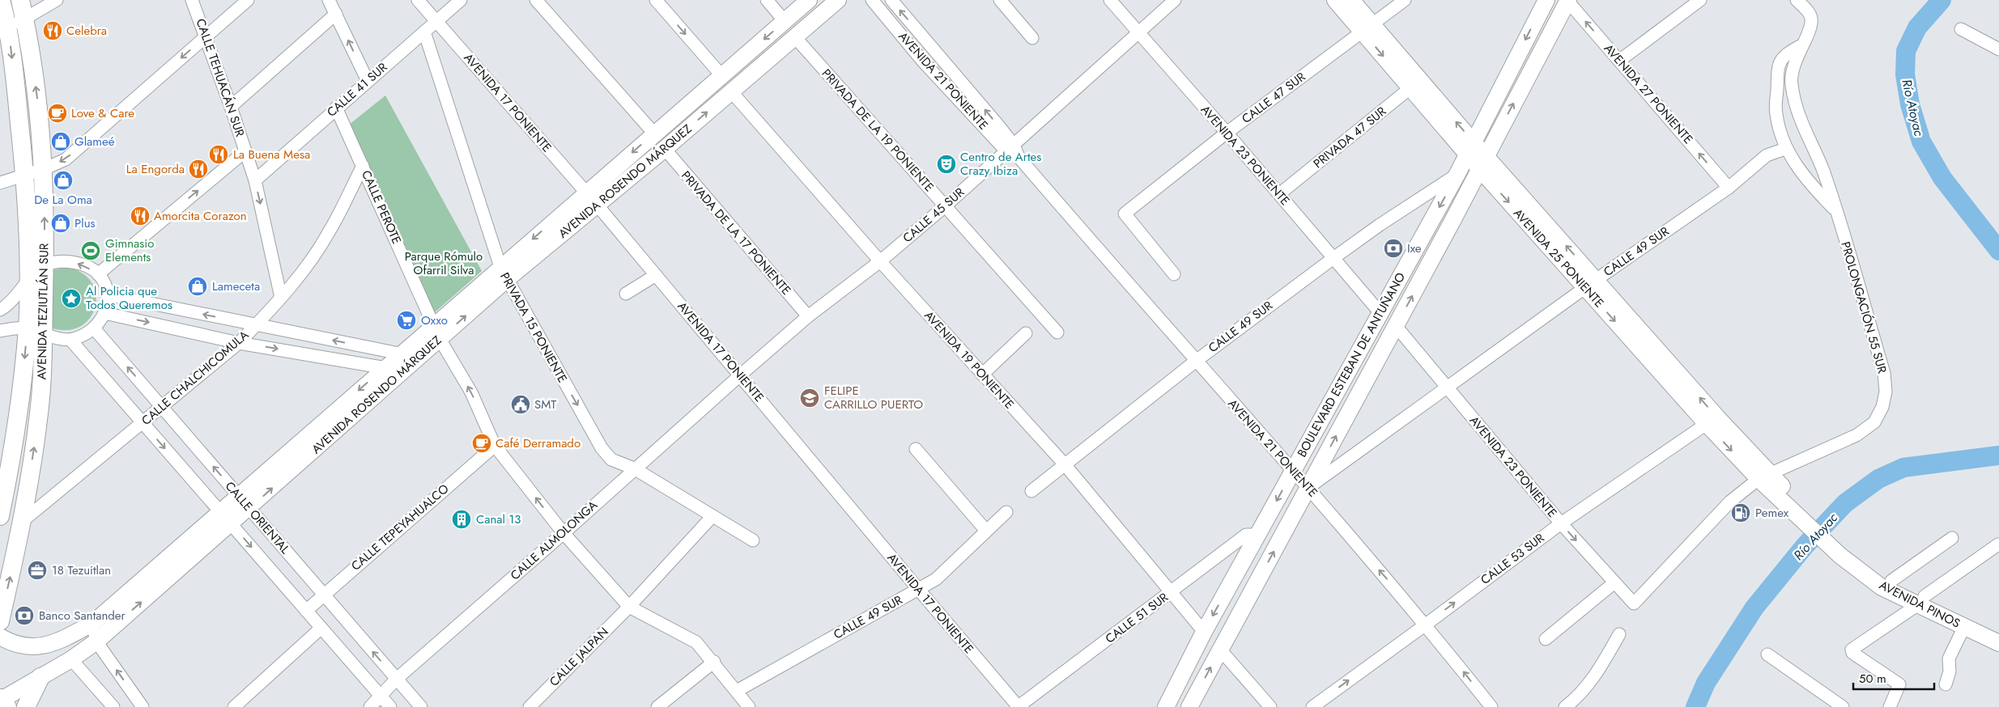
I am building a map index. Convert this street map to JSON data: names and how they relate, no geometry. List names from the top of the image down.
{
  "streets": {
    "main road": [
      "AVENIDA ROSENDO MÁRQUEZ",
      "AVENIDA 25 PONIENTE",
      "AVENIDA TEZIUTLÁN SUR",
      "BOULEVARD ESTEBAN DE ANTUÑANO",
      "AVENIDA PINOS"
    ],
    "street": [
      "CALLE TEHUACÁN SUR",
      "AVENIDA 21 PONIENTE",
      "CALLE 41 SUR",
      "AVENIDA 27 PONIENTE",
      "CALLE 47 SUR",
      "AVENIDA 17 PONIENTE",
      "PRIVADA DE LA 19 PONIENTE",
      "PRIVADA 47 SUR",
      "AVENIDA 23 PONIENTE",
      "CALLE PEROTE",
      "CALLE 45 SUR",
      "PRIVADA DE LA 17 PONIENTE",
      "CALLE 49 SUR",
      "PROLONGACIÓN 55 SUR",
      "PRIVADA 15 PONIENTE",
      "AVENIDA 19 PONIENTE",
      "CALLE CHALCHICOMULA",
      "CALLE ORIENTAL",
      "CALLE TEPEYAHUALCO",
      "CALLE ALMOLONGA",
      "CALLE 53 SUR",
      "CALLE 51 SUR",
      "CALLE JALPAN"
    ]
  },
  "crossings": [
    ["CALLE TEHUACÁN SUR", "CALLE 41 SUR"],
    ["CALLE TEHUACÁN SUR", "CALLE CHALCHICOMULA"],
    ["AVENIDA 21 PONIENTE", "CALLE 45 SUR"],
    ["AVENIDA 21 PONIENTE", "CALLE 49 SUR"],
    ["AVENIDA 21 PONIENTE", "BOULEVARD ESTEBAN DE ANTUÑANO"],
    ["AVENIDA 21 PONIENTE", "CALLE 53 SUR"],
    ["CALLE 41 SUR", "AVENIDA 17 PONIENTE"],
    ["CALLE 41 SUR", "CALLE PEROTE"],
    ["CALLE 41 SUR", "PRIVADA 15 PONIENTE"],
    ["AVENIDA 27 PONIENTE", "CALLE 49 SUR"],
    ["AVENIDA 27 PONIENTE", "BOULEVARD ESTEBAN DE ANTUÑANO"],
    ["CALLE 47 SUR", "AVENIDA 23 PONIENTE"],
    ["CALLE 47 SUR", "AVENIDA 25 PONIENTE"],
    ["AVENIDA 17 PONIENTE", "AVENIDA ROSENDO MÁRQUEZ"],
    ["AVENIDA 17 PONIENTE", "CALLE 45 SUR"],
    ["AVENIDA 17 PONIENTE", "CALLE 49 SUR"],
    ["AVENIDA 17 PONIENTE", "CALLE ALMOLONGA"],
    ["AVENIDA 17 PONIENTE", "CALLE 51 SUR"],
    ["PRIVADA DE LA 19 PONIENTE", "AVENIDA ROSENDO MÁRQUEZ"],
    ["PRIVADA DE LA 19 PONIENTE", "CALLE 45 SUR"],
    ["PRIVADA 47 SUR", "AVENIDA 23 PONIENTE"],
    ["PRIVADA 47 SUR", "AVENIDA 25 PONIENTE"],
    ["AVENIDA 23 PONIENTE", "CALLE 45 SUR"],
    ["AVENIDA 23 PONIENTE", "CALLE 49 SUR"],
    ["AVENIDA 23 PONIENTE", "PROLONGACIÓN 55 SUR"],
    ["AVENIDA 23 PONIENTE", "BOULEVARD ESTEBAN DE ANTUÑANO"],
    ["AVENIDA 23 PONIENTE", "CALLE 53 SUR"],
    ["AVENIDA ROSENDO MÁRQUEZ", "CALLE PEROTE"],
    ["AVENIDA ROSENDO MÁRQUEZ", "PRIVADA DE LA 17 PONIENTE"],
    ["AVENIDA ROSENDO MÁRQUEZ", "PRIVADA 15 PONIENTE"],
    ["AVENIDA ROSENDO MÁRQUEZ", "AVENIDA 19 PONIENTE"],
    ["AVENIDA ROSENDO MÁRQUEZ", "CALLE ORIENTAL"],
    ["CALLE PEROTE", "CALLE CHALCHICOMULA"],
    ["CALLE PEROTE", "CALLE TEPEYAHUALCO"],
    ["CALLE PEROTE", "CALLE ALMOLONGA"],
    ["CALLE PEROTE", "CALLE JALPAN"],
    ["CALLE 45 SUR", "PRIVADA DE LA 17 PONIENTE"],
    ["CALLE 45 SUR", "AVENIDA 19 PONIENTE"],
    ["CALLE 45 SUR", "CALLE ALMOLONGA"],
    ["CALLE 49 SUR", "AVENIDA 25 PONIENTE"],
    ["CALLE 49 SUR", "AVENIDA 19 PONIENTE"],
    ["CALLE 49 SUR", "BOULEVARD ESTEBAN DE ANTUÑANO"],
    ["AVENIDA 25 PONIENTE", "PROLONGACIÓN 55 SUR"],
    ["AVENIDA 25 PONIENTE", "BOULEVARD ESTEBAN DE ANTUÑANO"],
    ["AVENIDA 25 PONIENTE", "CALLE 53 SUR"],
    ["AVENIDA 25 PONIENTE", "AVENIDA PINOS"],
    ["AVENIDA TEZIUTLÁN SUR", "CALLE CHALCHICOMULA"],
    ["AVENIDA TEZIUTLÁN SUR", "CALLE ORIENTAL"],
    ["PRIVADA 15 PONIENTE", "CALLE ALMOLONGA"],
    ["PRIVADA 15 PONIENTE", "CALLE JALPAN"],
    ["AVENIDA 19 PONIENTE", "BOULEVARD ESTEBAN DE ANTUÑANO"],
    ["AVENIDA 19 PONIENTE", "CALLE 51 SUR"],
    ["BOULEVARD ESTEBAN DE ANTUÑANO", "CALLE 51 SUR"],
    ["CALLE CHALCHICOMULA", "CALLE ORIENTAL"],
    ["CALLE ORIENTAL", "CALLE TEPEYAHUALCO"],
    ["CALLE ORIENTAL", "CALLE ALMOLONGA"]
  ],
  "one_way": [
    "CALLE TEHUACÁN SUR",
    "AVENIDA 27 PONIENTE",
    "CALLE PEROTE",
    "PRIVADA 15 PONIENTE",
    "CALLE 53 SUR"
  ],
  "water": ["Río Atoyac"],
  "parks": ["Parque Rómulo Ofarril Silva"],
  "places": {
    "restaurant": [
      "Celebra",
      "La Buena Mesa",
      "La Engorda",
      "Amorcita Corazon"
    ],
    "cafe": ["Love & Care", "Café Derramado"],
    "shop": [
      "Glameé",
      "De La Oma",
      "Plus",
      "Lameceta"
    ],
    "theatre": ["Centro de Artes Crazy Ibiza"],
    "bank": ["Ixe", "Banco Santander"],
    "sports": ["Gimnasio Elements"],
    "place": ["Al Policia que Todos Queremos"],
    "supermarket": ["Oxxo"],
    "school or university": ["FELIPE CARRILLO PUERTO"],
    "public building": ["SMT"],
    "fuel station": ["Pemex"],
    "building": ["Canal 13"],
    "office": ["18 Tezuitlan"]
  },
  "scale_bar": "50 m"
}
